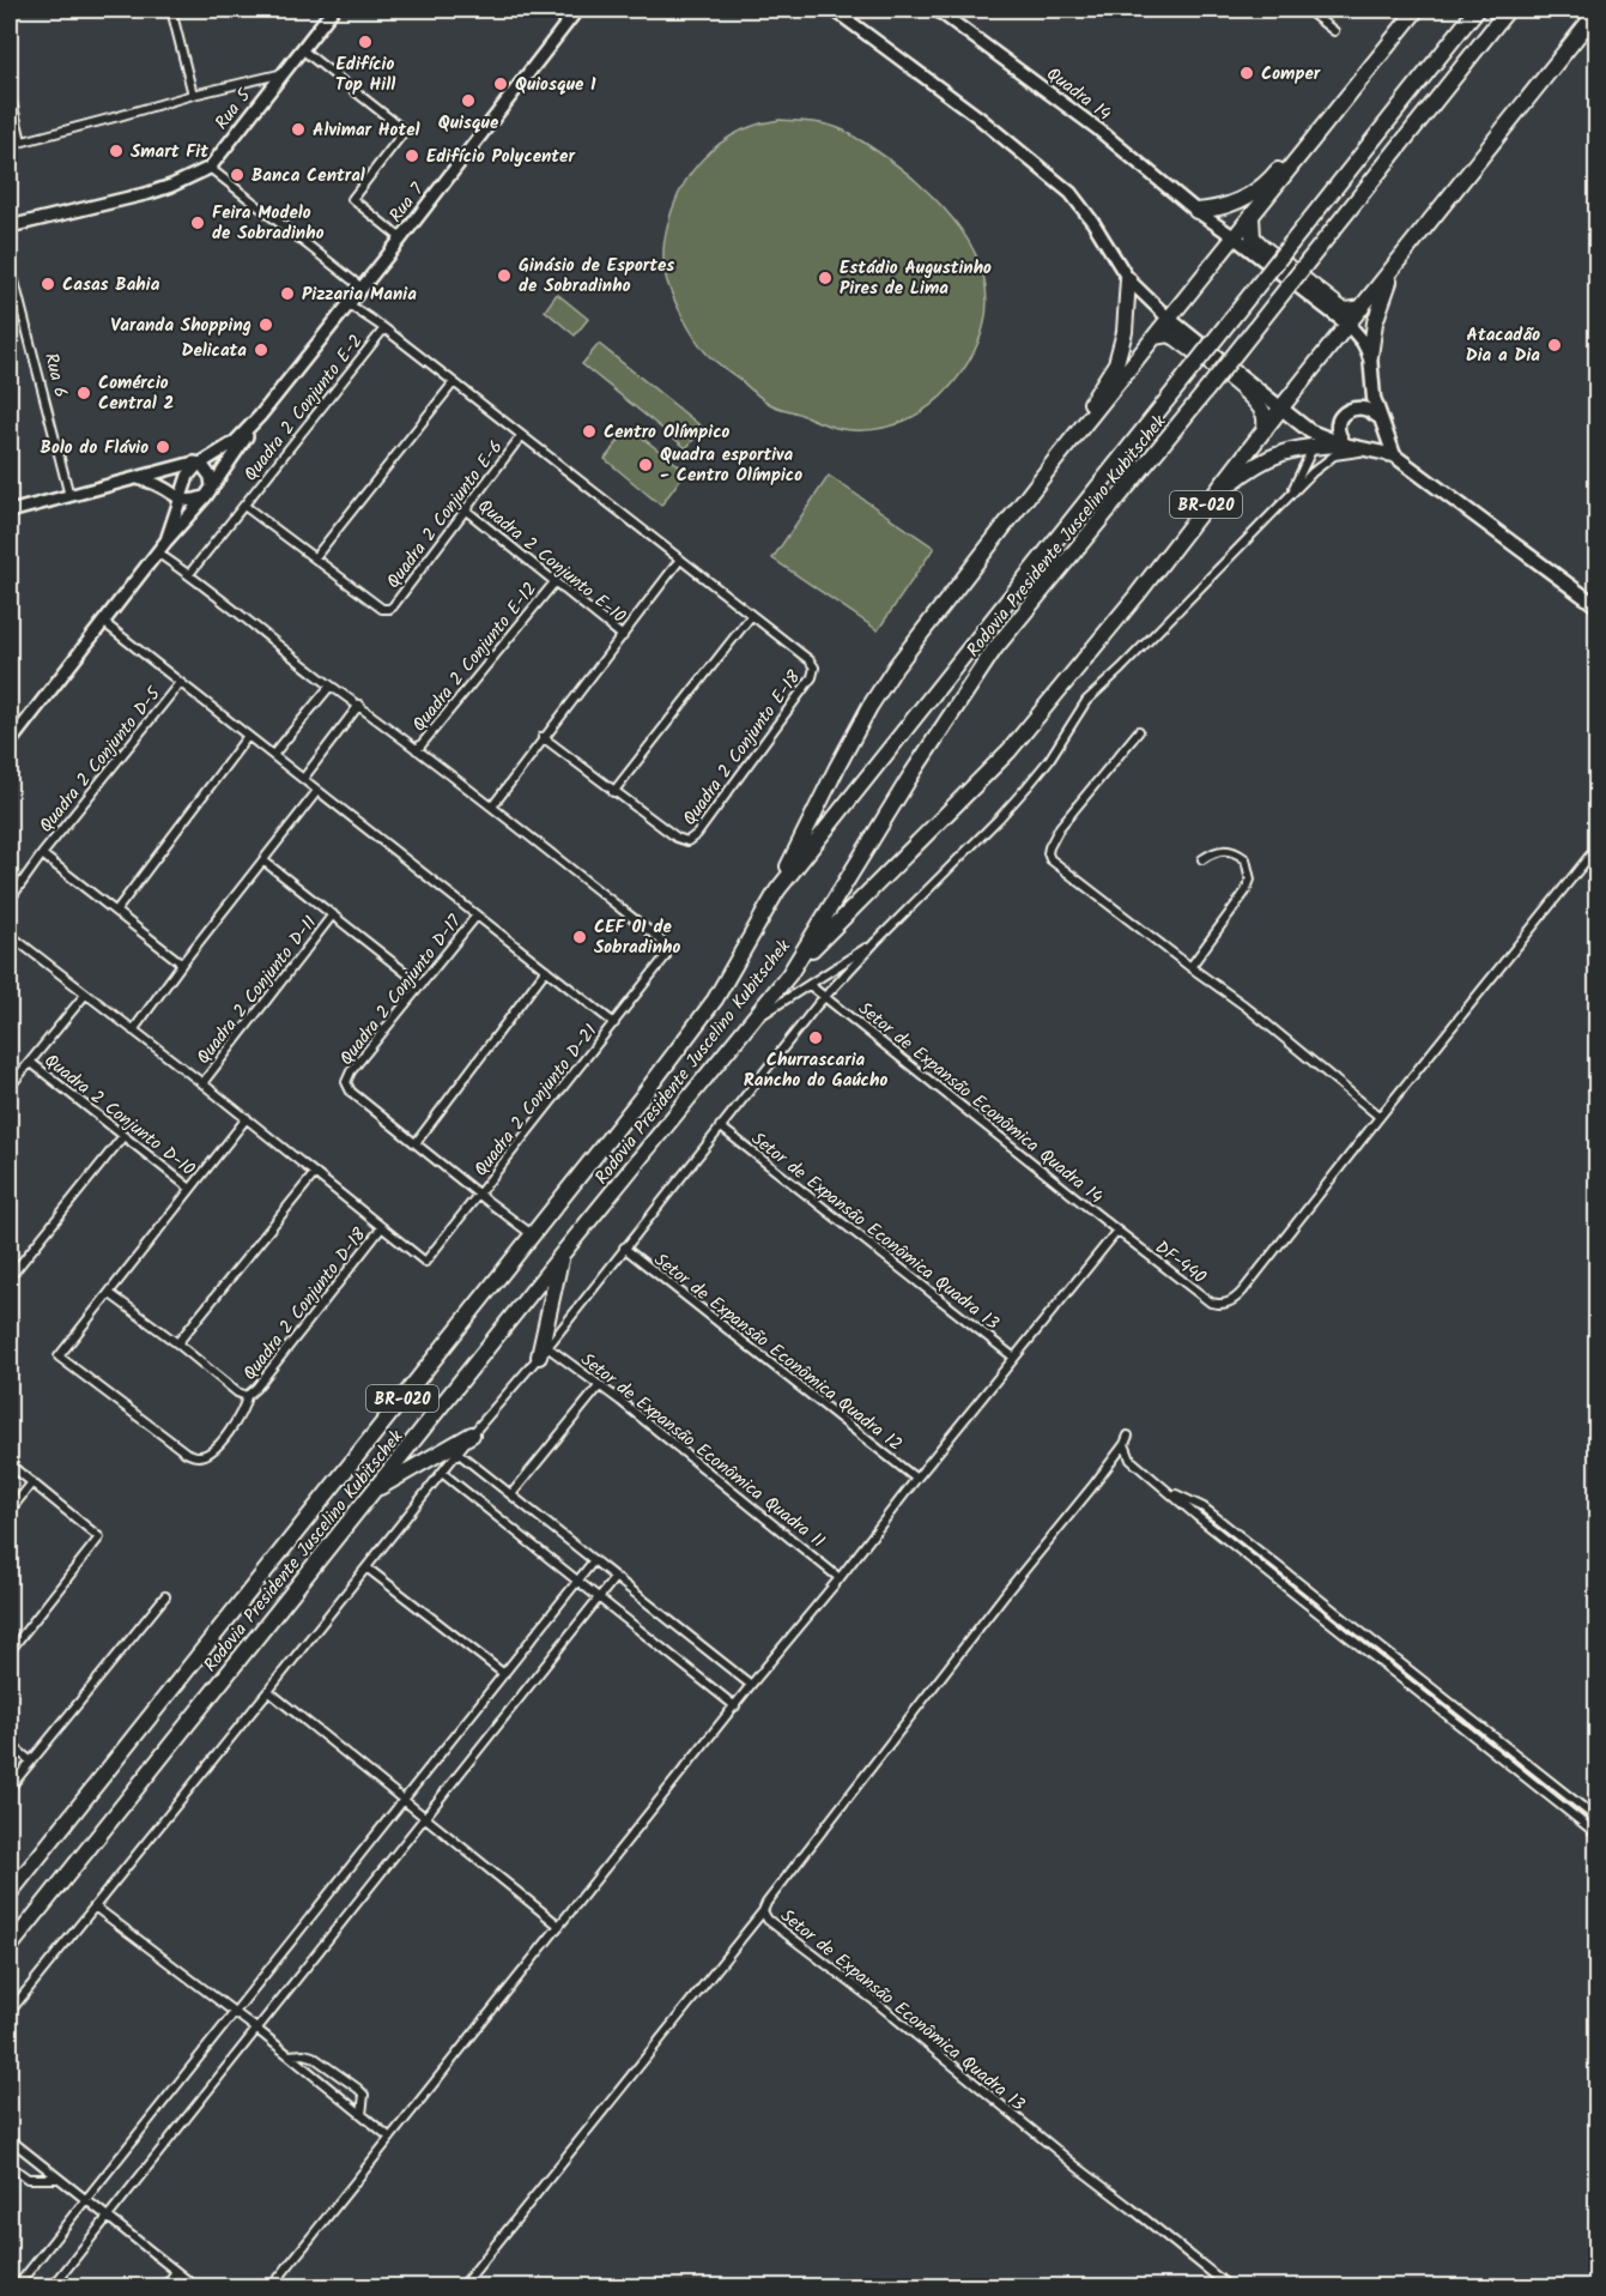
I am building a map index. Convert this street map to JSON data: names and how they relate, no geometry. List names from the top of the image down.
{
  "streets": {
    "highway": ["BR-020", "Rodovia Presidente Juscelino Kubitschek"],
    "main road": ["Quadra 14", "Rua 5", "Rua 7"],
    "street": [
      "Rua 6",
      "Quadra 2 Conjunto E-2",
      "Quadra 2 Conjunto E-6",
      "Quadra 2 Conjunto E-10",
      "Quadra 2 Conjunto E-12",
      "Quadra 2 Conjunto E-18",
      "Quadra 2 Conjunto D-5",
      "Quadra 2 Conjunto D-11",
      "Quadra 2 Conjunto D-17",
      "Quadra 2 Conjunto D-21",
      "Setor de Expansão Econômica Quadra 14",
      "Quadra 2 Conjunto D-10",
      "Setor de Expansão Econômica Quadra 13",
      "DF-440",
      "Quadra 2 Conjunto D-18",
      "Setor de Expansão Econômica Quadra 12",
      "Setor de Expansão Econômica Quadra 11"
    ]
  },
  "crossings": [
    ["Quadra 14", "BR-020"],
    ["BR-020", "Rodovia Presidente Juscelino Kubitschek"],
    ["Quadra 2 Conjunto E-6", "Quadra 2 Conjunto E-10"],
    ["Quadra 2 Conjunto E-10", "Quadra 2 Conjunto E-12"],
    ["Quadra 2 Conjunto D-21", "Quadra 2 Conjunto D-18"],
    ["Setor de Expansão Econômica Quadra 14", "DF-440"]
  ],
  "places": [
    "Edifício Top Hill",
    "Comper",
    "Quiosque 1",
    "Quisque",
    "Alvimar Hotel",
    "Smart Fit",
    "Edifício Polycenter",
    "Banca Central",
    "Feira Modelo de Sobradinho",
    "Ginásio de Esportes de Sobradinho",
    "Estádio Augustinho Pires de Lima",
    "Casas Bahia",
    "Pizzaria Mania",
    "Varanda Shopping",
    "Atacadão Dia a Dia",
    "Delicata",
    "Comércio Central 2",
    "Centro Olímpico",
    "Bolo do Flávio",
    "Quadra esportiva - Centro Olímpico",
    "CEF 01 de Sobradinho",
    "Churrascaria Rancho do Gaúcho"
  ]
}
